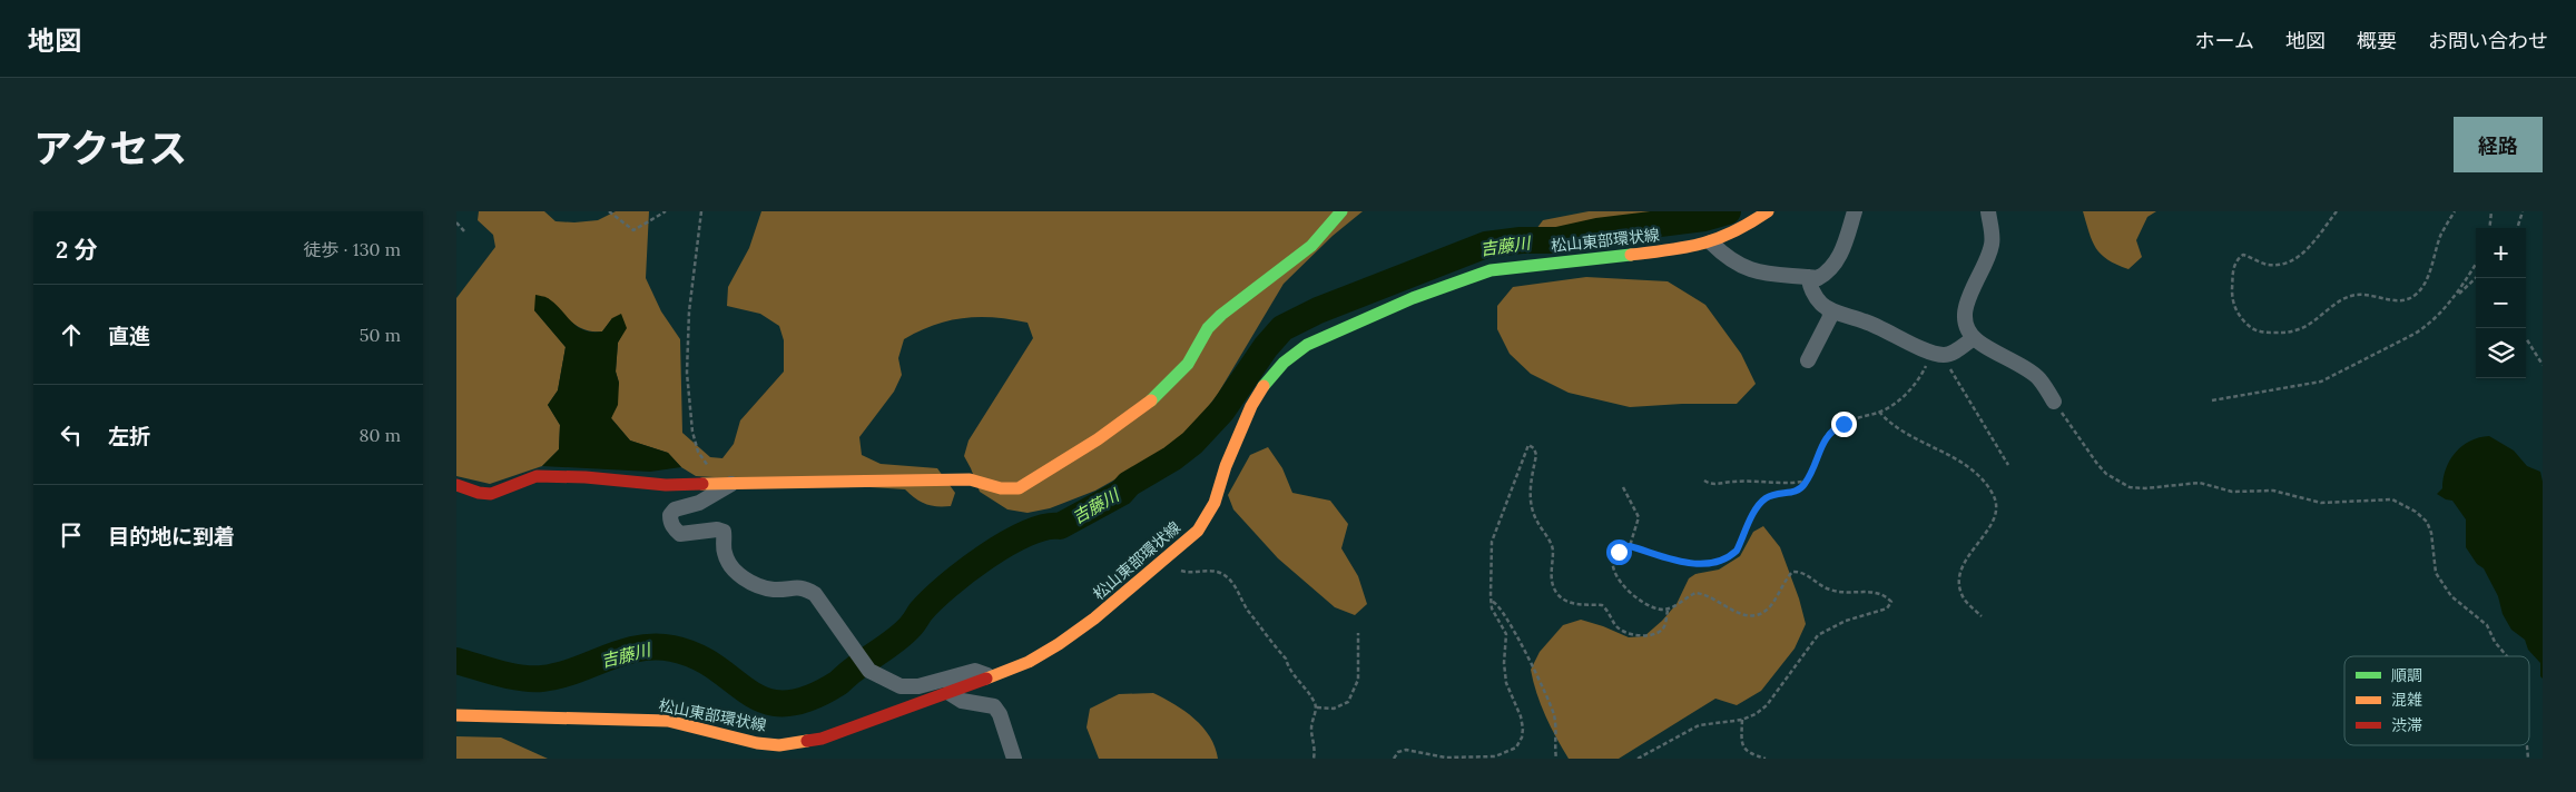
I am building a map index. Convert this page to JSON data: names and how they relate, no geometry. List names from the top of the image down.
{
  "streets": {
    "main road": ["松山東部環状線"]
  },
  "water": ["吉藤川"],
  "legend": ["順調", "混雑", "渋滞"],
  "page": {
    "header": "地図",
    "nav": [
      "ホーム",
      "地図",
      "概要",
      "お問い合わせ"
    ],
    "title": "アクセス",
    "buttons": "経路",
    "heading": ["2 分", "徒歩 · 130 m"],
    "map_buttons": ["+", "−"],
    "list": [
      ["直進", "50 m"],
      ["左折", "80 m"],
      "目的地に到着"
    ]
  }
}
